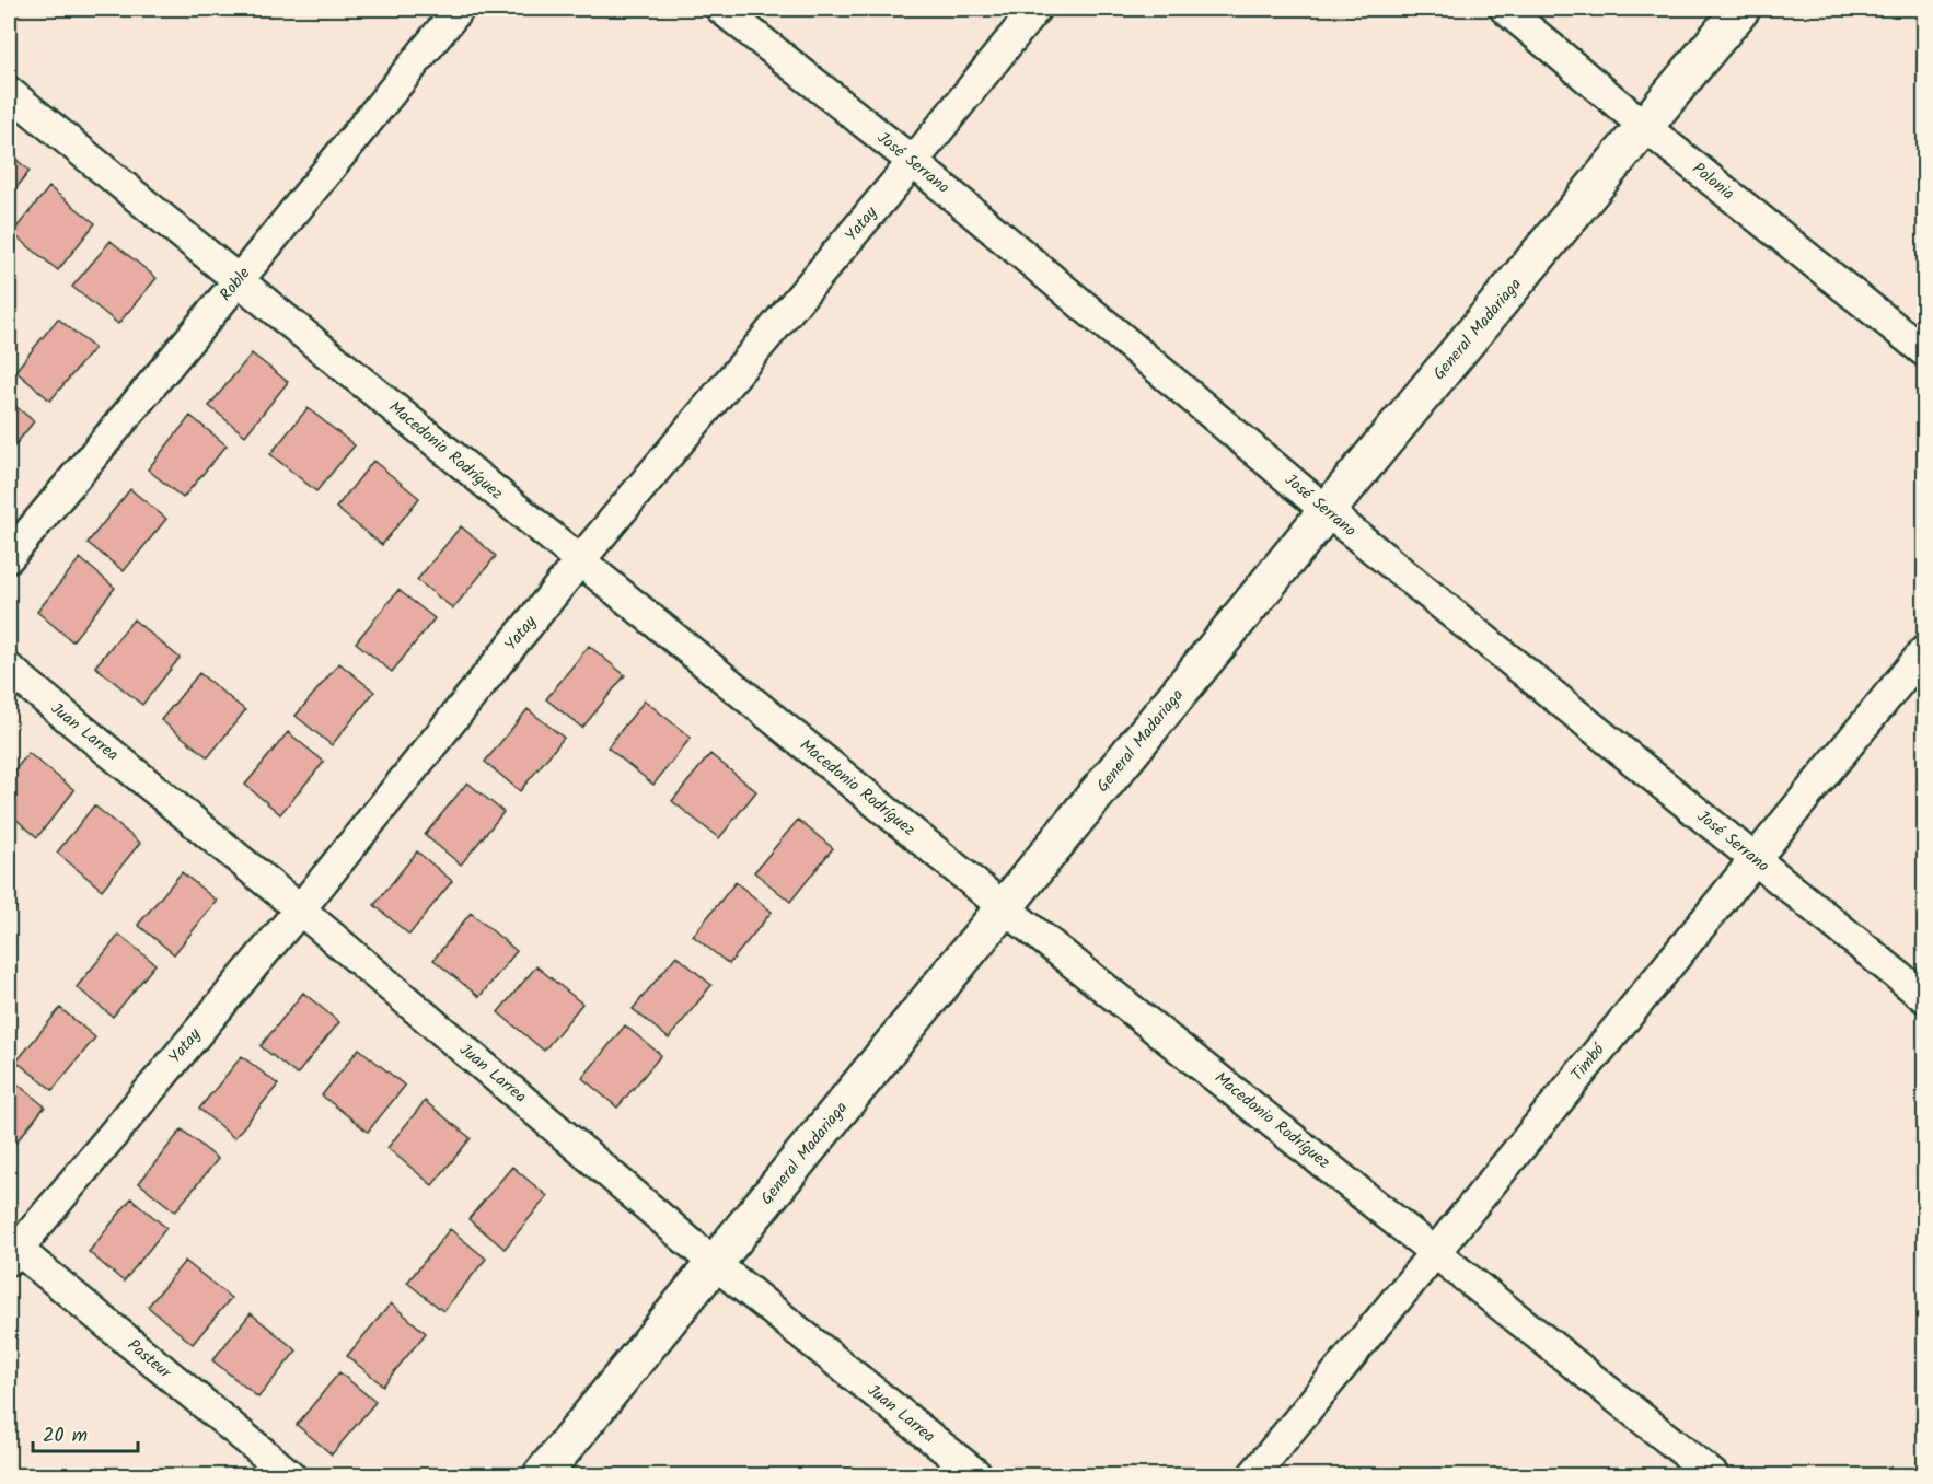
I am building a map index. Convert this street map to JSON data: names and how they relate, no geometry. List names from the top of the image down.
{
  "streets": {
    "street": [
      "José Serrano",
      "Polonia",
      "Yatay",
      "Roble",
      "General Madariaga",
      "Macedonio Rodríguez",
      "Juan Larrea",
      "Timbó",
      "Pasteur"
    ]
  },
  "crossings": [
    ["José Serrano", "Yatay"],
    ["José Serrano", "General Madariaga"],
    ["José Serrano", "Timbó"],
    ["Polonia", "General Madariaga"],
    ["Yatay", "Macedonio Rodríguez"],
    ["Yatay", "Juan Larrea"],
    ["Yatay", "Pasteur"],
    ["Roble", "Macedonio Rodríguez"],
    ["General Madariaga", "Macedonio Rodríguez"],
    ["General Madariaga", "Juan Larrea"],
    ["Macedonio Rodríguez", "Timbó"]
  ],
  "scale_bar": "20 m"
}
